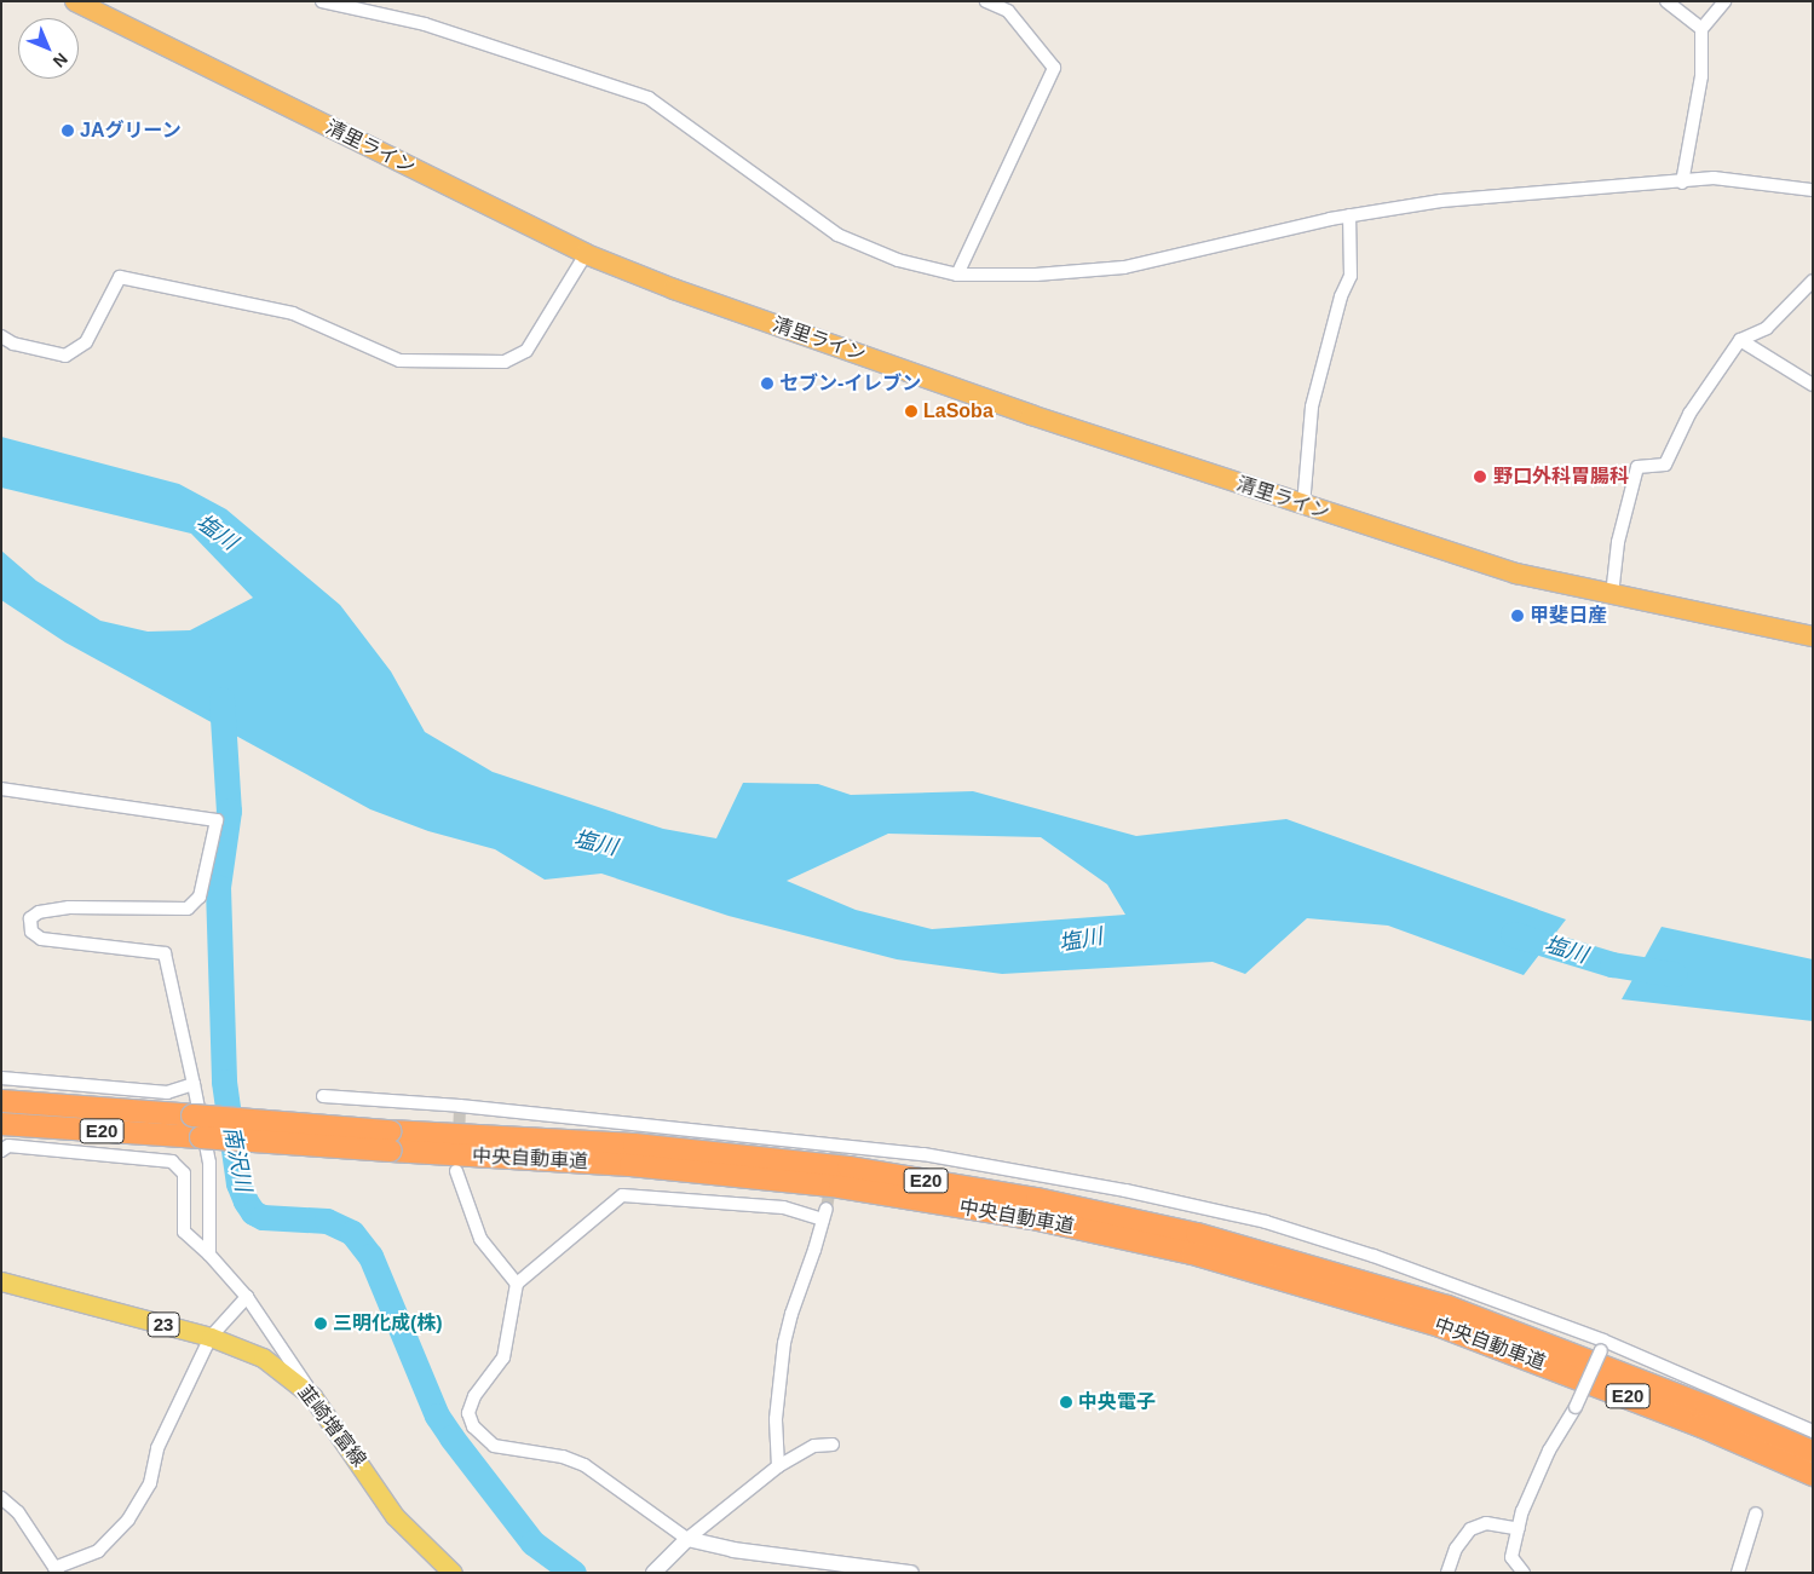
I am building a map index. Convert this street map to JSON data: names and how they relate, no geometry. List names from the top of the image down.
{
  "streets": {
    "highway": ["清里ライン", "E20", "中央自動車道"],
    "main road": ["23", "韮崎増富線"]
  },
  "water": ["塩川", "南沢川"],
  "places": [
    "JAグリーン",
    "セブン-イレブン",
    "LaSoba",
    "野口外科胃腸科",
    "甲斐日産",
    "三明化成(株)",
    "中央電子"
  ],
  "north": "bottom right"
}
